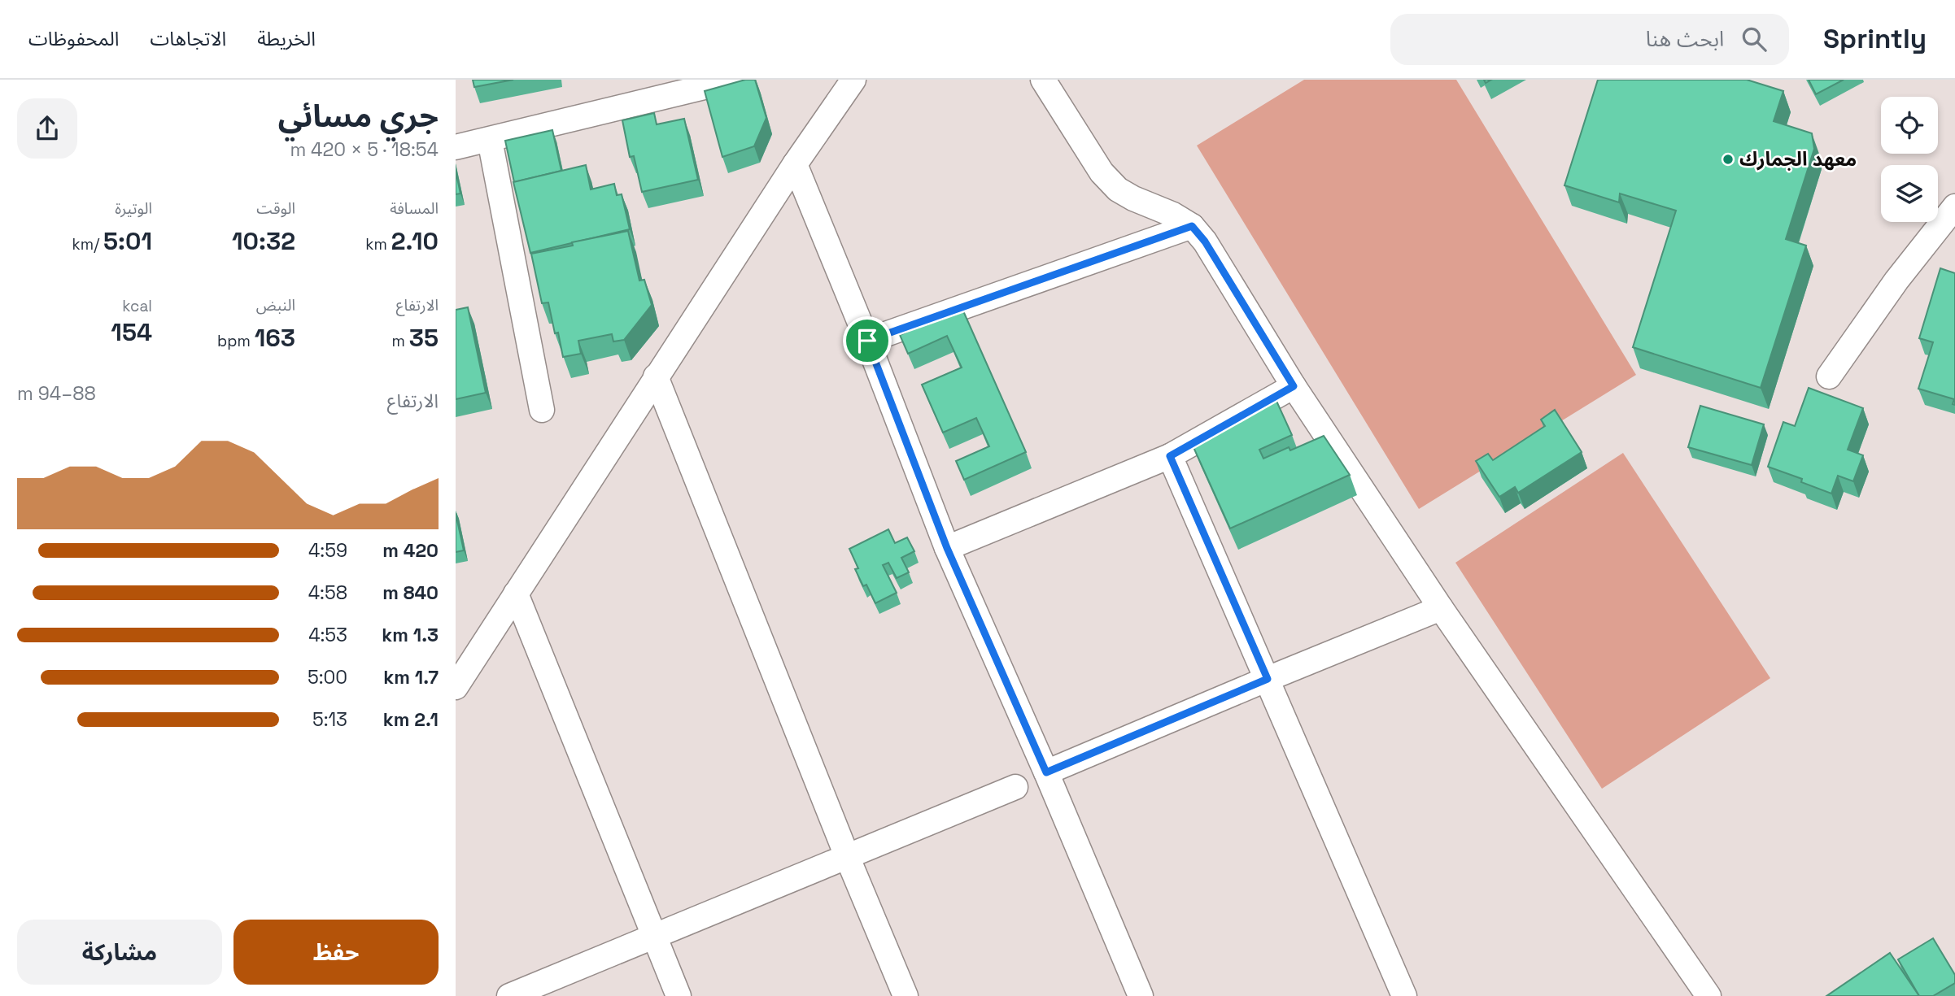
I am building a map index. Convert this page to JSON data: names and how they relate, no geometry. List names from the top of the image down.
{
  "places": ["معهد الجمارك"],
  "page": {
    "header": "Sprintly",
    "search": "ابحث هنا",
    "nav": ["الخريطة", "الاتجاهات", "المحفوظات"],
    "heading": ["جري مسائي", "18:54 · 5 × 420 m"],
    "stats": [
      ["المسافة", "2.10 km"],
      ["الوقت", "10:32"],
      ["الوتيرة", "5:01 /km"],
      ["الارتفاع", "35 m"],
      ["النبض", "163 bpm"],
      ["kcal", "154"]
    ],
    "chart": ["الارتفاع", "88–94 m"],
    "list": [
      {
        "name": "420 m",
        "note": "4:59"
      },
      {
        "name": "840 m",
        "note": "4:58"
      },
      {
        "name": "1.3 km",
        "note": "4:53"
      },
      {
        "name": "1.7 km",
        "note": "5:00"
      },
      {
        "name": "2.1 km",
        "note": "5:13"
      }
    ],
    "buttons": ["حفظ", "مشاركة"]
  }
}
